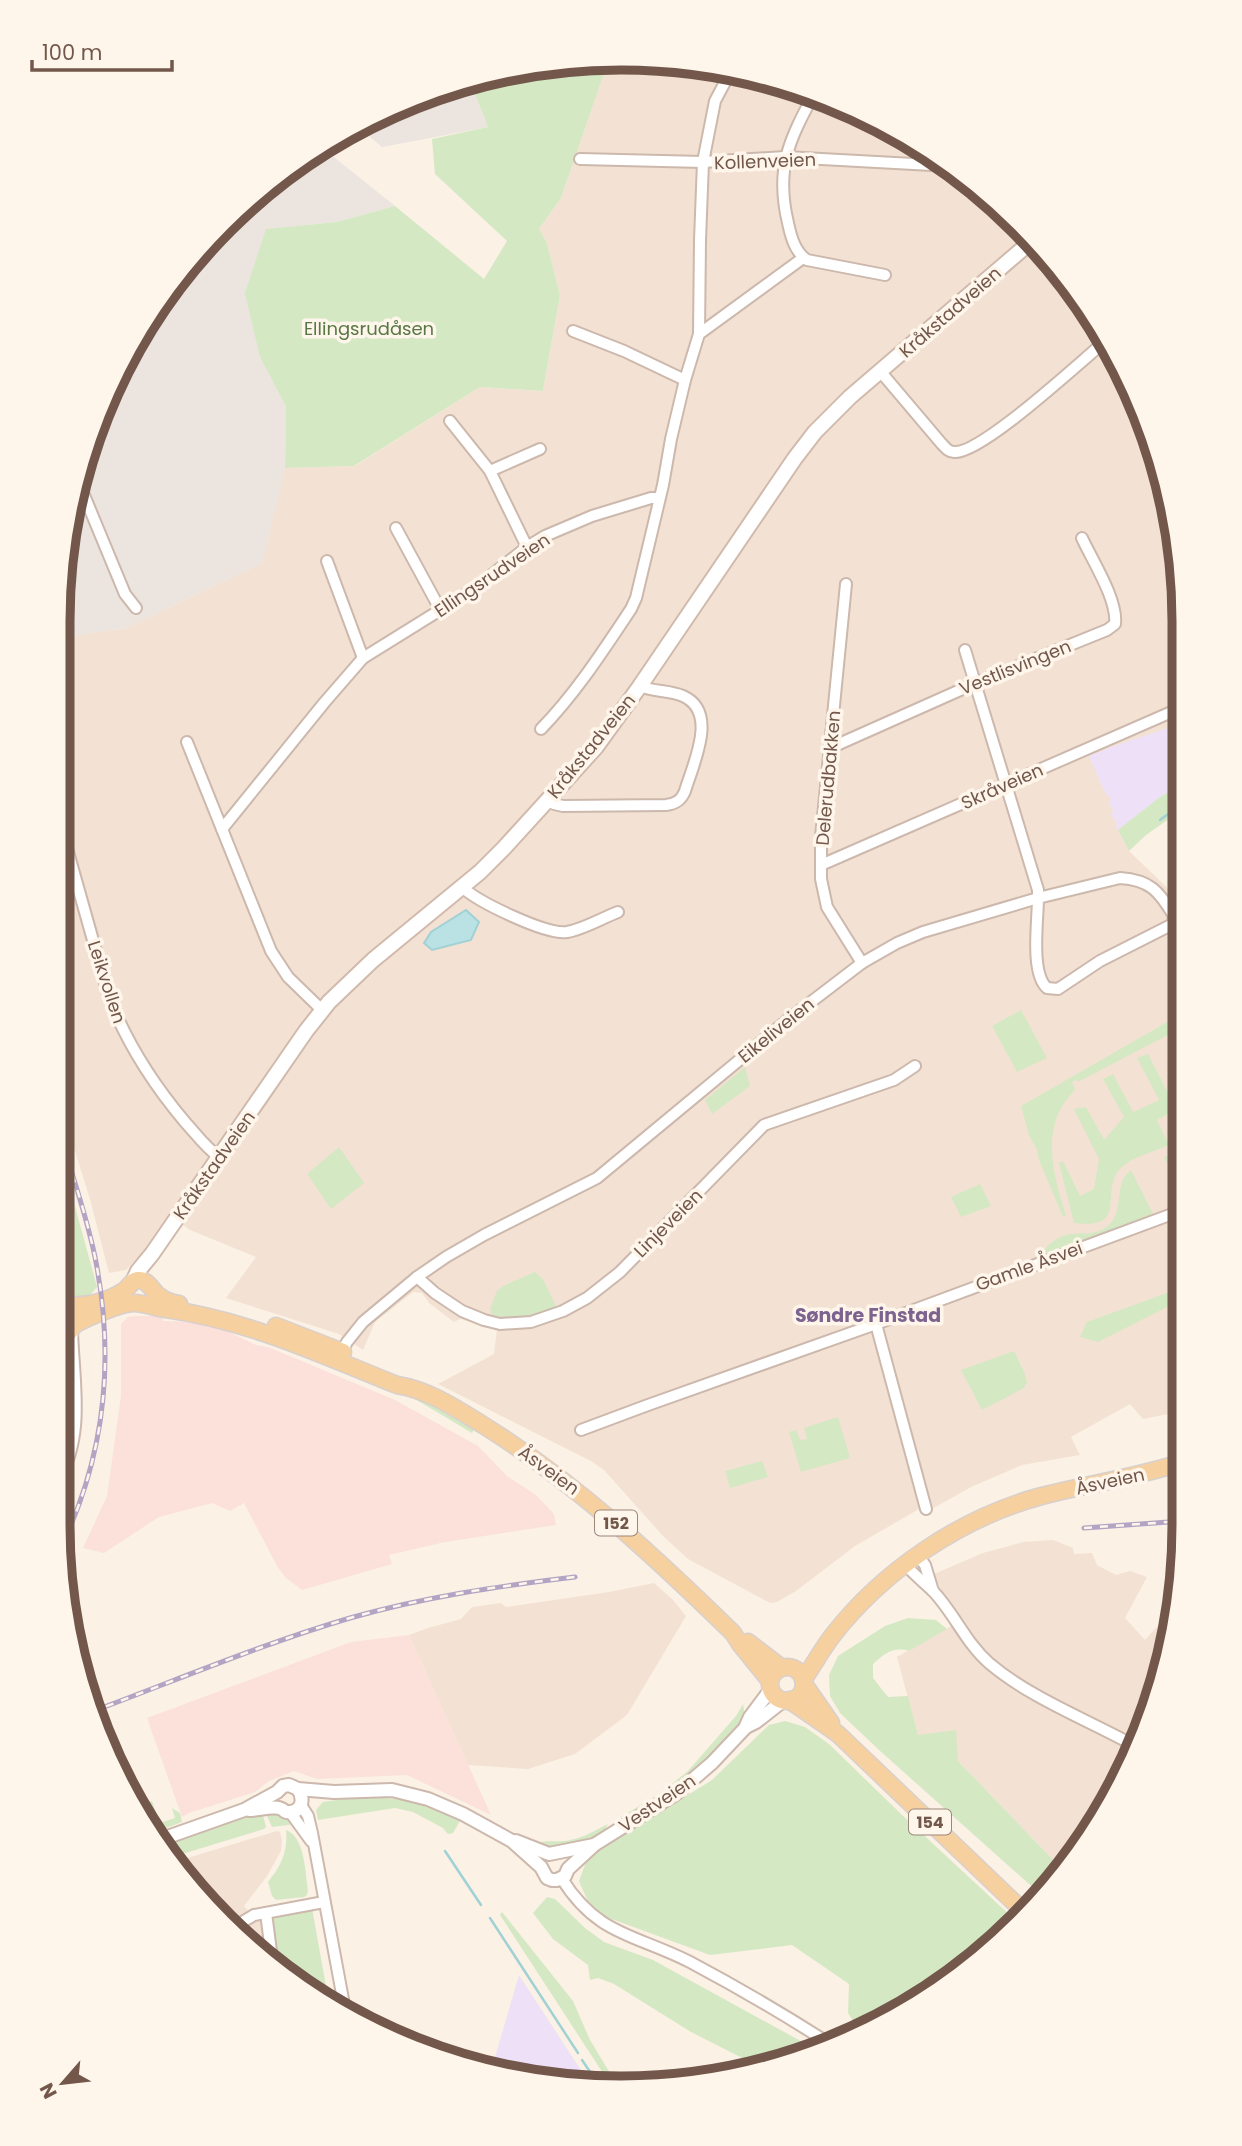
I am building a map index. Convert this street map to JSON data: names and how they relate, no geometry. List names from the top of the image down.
{
  "streets": {
    "main road": [
      "Kråkstadveien",
      "Åsveien",
      "152",
      "154"
    ],
    "street": [
      "Kollenveien",
      "Ellingsrudveien",
      "Vestlisvingen",
      "Delerudbakken",
      "Skråveien",
      "Leikvollen",
      "Eikeliveien",
      "Linjeveien",
      "Gamle Åsvei",
      "Vestveien"
    ]
  },
  "crossings": [
    ["Kråkstadveien", "Leikvollen"],
    ["Kråkstadveien", "Åsveien"],
    ["Vestlisvingen", "Delerudbakken"],
    ["Delerudbakken", "Skråveien"],
    ["Delerudbakken", "Eikeliveien"],
    ["Eikeliveien", "Linjeveien"],
    ["Eikeliveien", "Åsveien"],
    ["Åsveien", "Vestveien"],
    ["Åsveien", "154"],
    ["Vestveien", "154"]
  ],
  "districts": ["Søndre Finstad"],
  "parks": ["Ellingsrudåsen"],
  "scale_bar": "100 m",
  "north": "bottom left"
}
